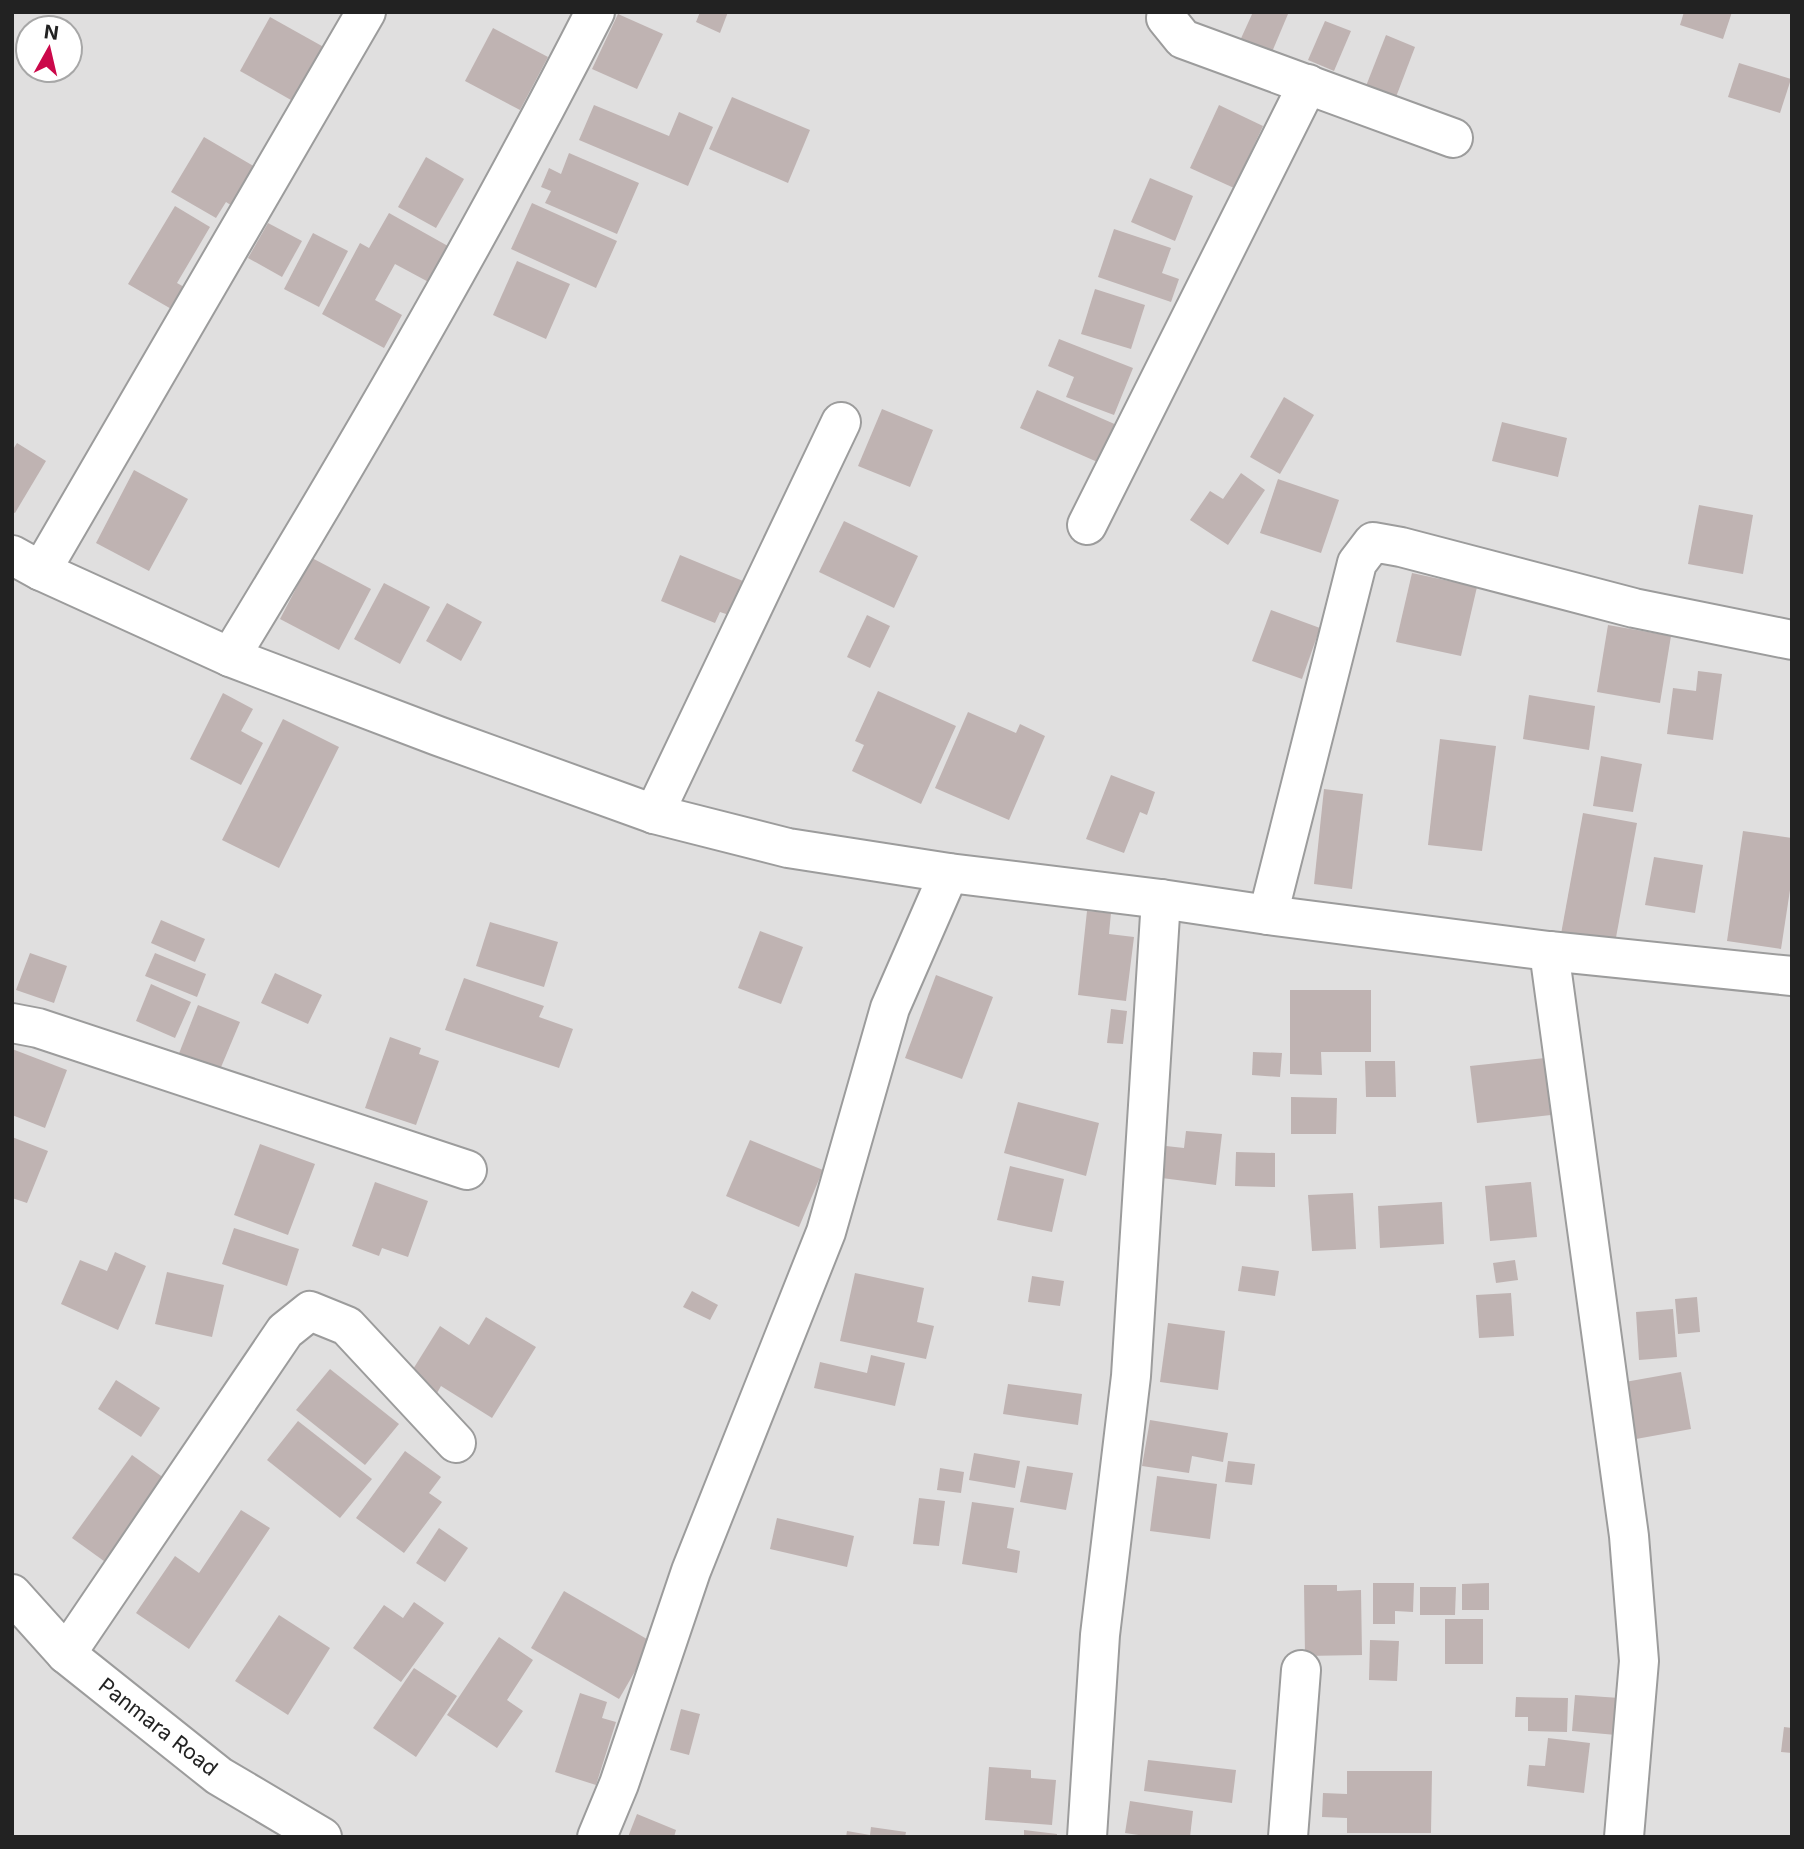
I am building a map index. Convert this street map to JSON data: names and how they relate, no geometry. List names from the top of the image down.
{
  "streets": {
    "street": ["Panmara Road"]
  },
  "north": "top"
}
